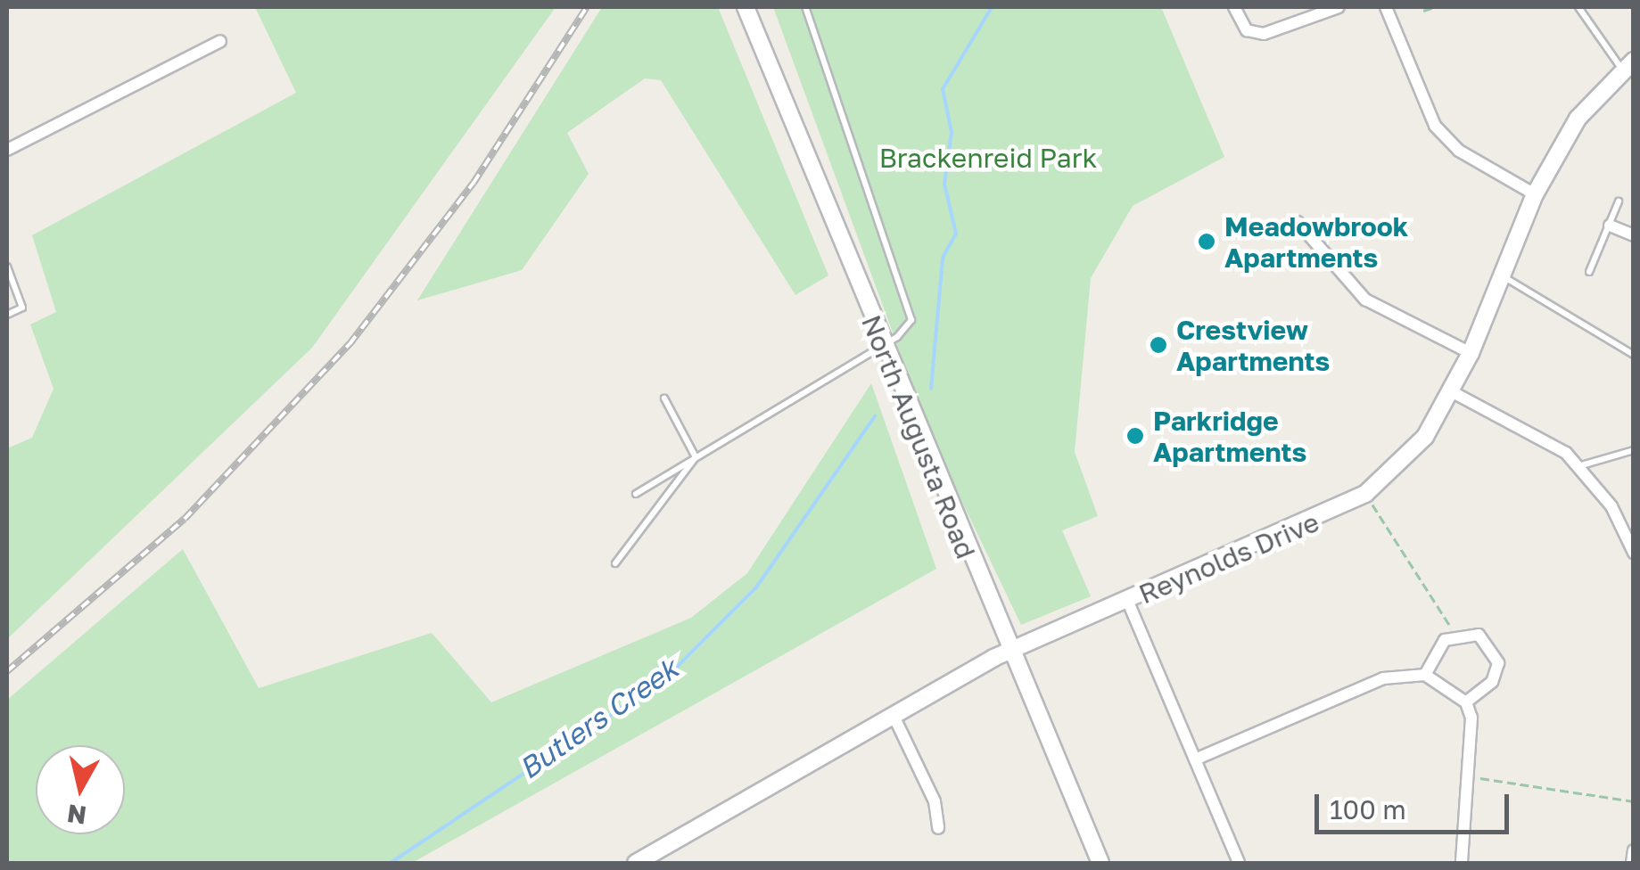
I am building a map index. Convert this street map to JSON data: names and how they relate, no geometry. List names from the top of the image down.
{
  "streets": {
    "street": ["North Augusta Road", "Reynolds Drive"]
  },
  "crossings": [
    ["North Augusta Road", "Reynolds Drive"]
  ],
  "water": ["Butlers Creek"],
  "parks": ["Brackenreid Park"],
  "places": ["Meadowbrook Apartments", "Crestview Apartments", "Parkridge Apartments"],
  "scale_bar": "100 m",
  "north": "bottom"
}
